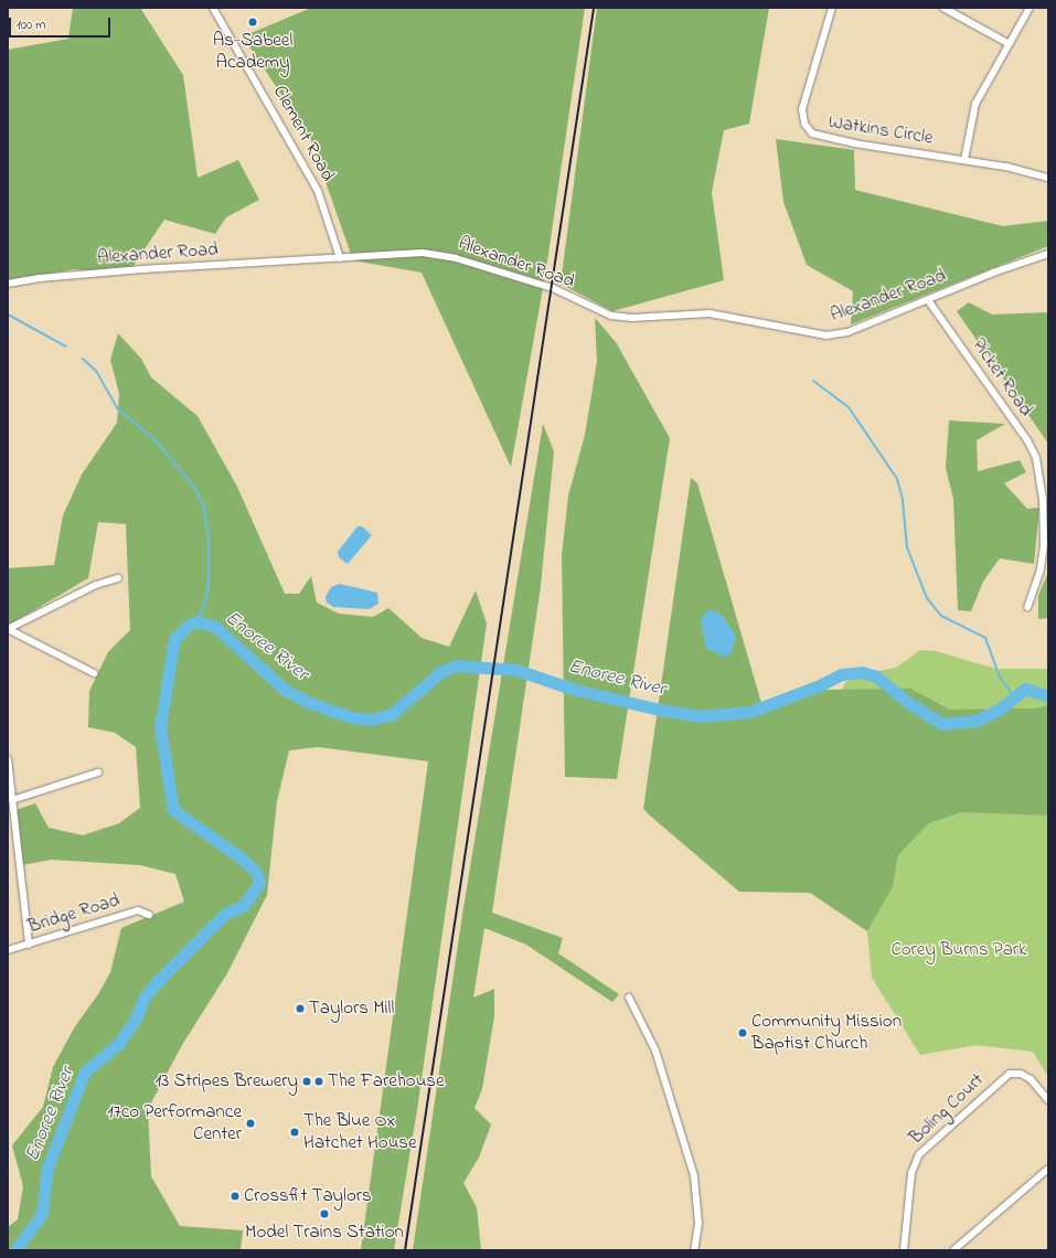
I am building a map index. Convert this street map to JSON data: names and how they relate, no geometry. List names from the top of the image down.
{
  "streets": {
    "street": [
      "Watkins Circle",
      "Clement Road",
      "Alexander Road",
      "Picket Road",
      "Bridge Road",
      "Boling Court"
    ]
  },
  "crossings": [
    ["Clement Road", "Alexander Road"],
    ["Alexander Road", "Picket Road"]
  ],
  "water": ["Enoree River"],
  "parks": ["Corey Burns Park"],
  "places": [
    "As-Sabeel Academy",
    "Taylors Mill",
    "Community Mission Baptist Church",
    "13 Stripes Brewery",
    "The Farehouse",
    "17co Performance Center",
    "The Blue Ox Hatchet House",
    "Crossfit Taylors",
    "Model Trains Station"
  ],
  "scale_bar": "100 m"
}
